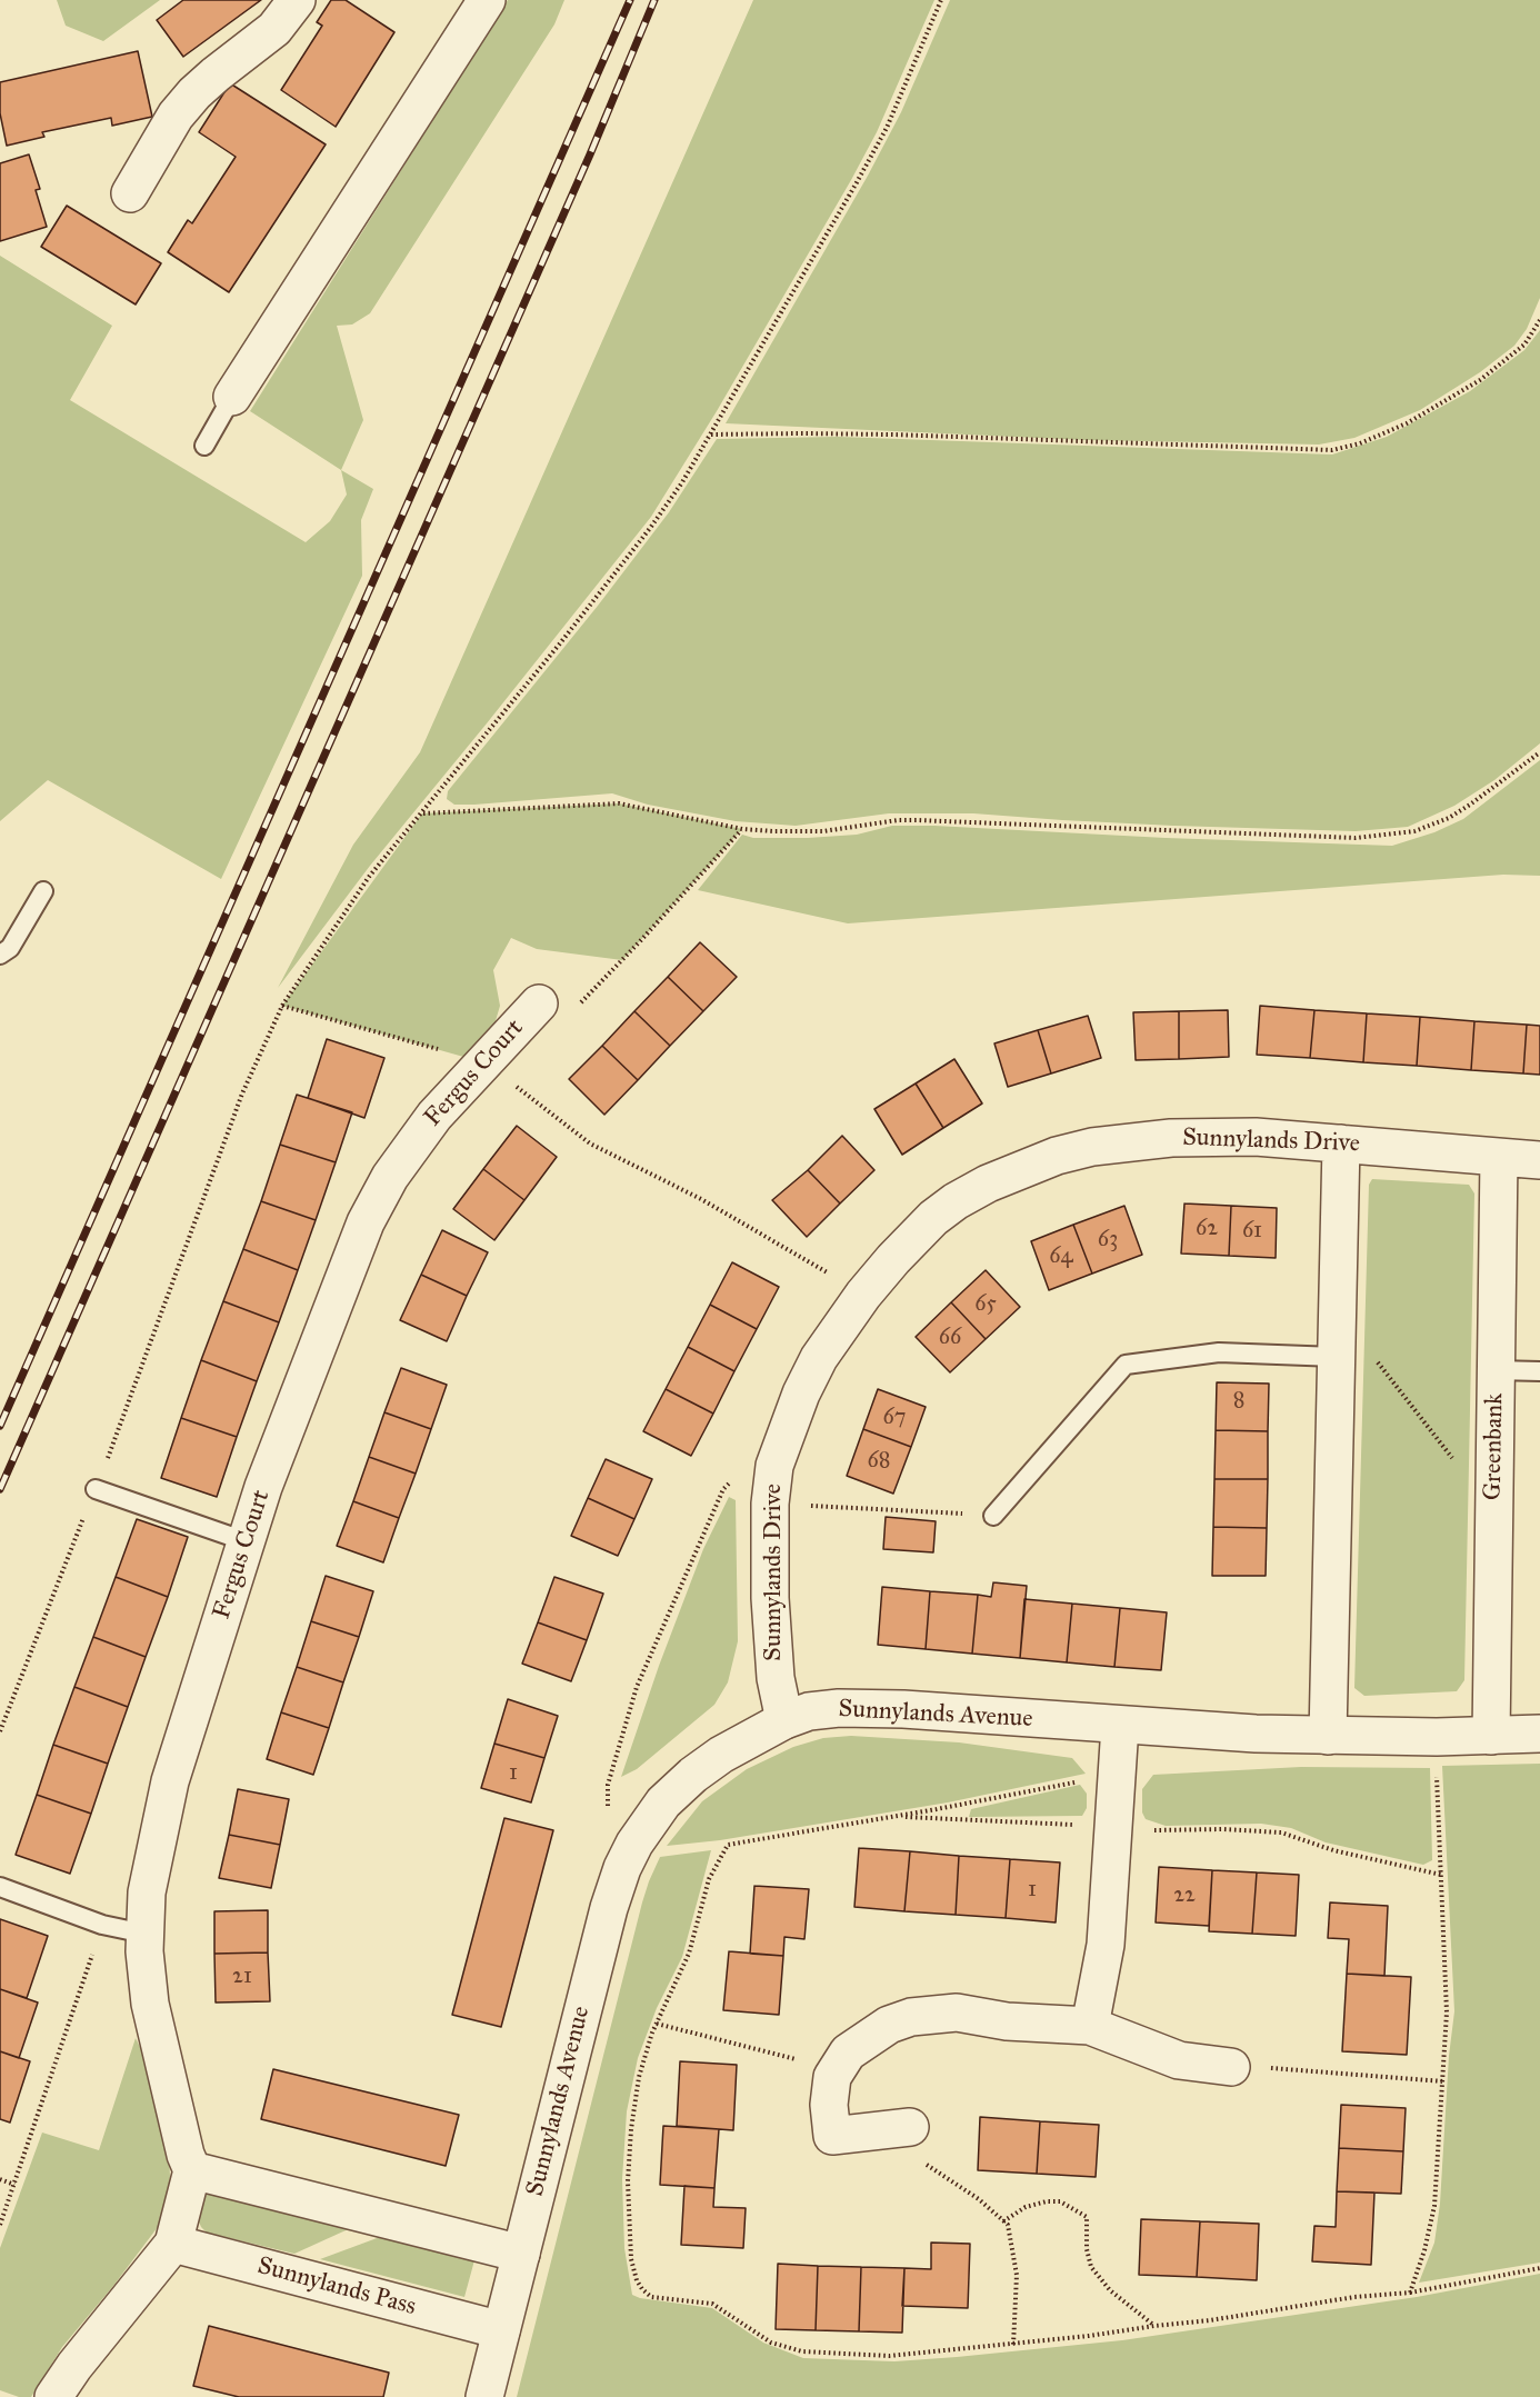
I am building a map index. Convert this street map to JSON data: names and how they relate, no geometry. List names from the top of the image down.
{
  "streets": {
    "street": [
      "Fergus Court",
      "Sunnylands Drive",
      "Greenbank",
      "Sunnylands Avenue",
      "Sunnylands Pass"
    ]
  },
  "crossings": [
    ["Sunnylands Drive", "Greenbank"],
    ["Sunnylands Drive", "Sunnylands Avenue"],
    ["Greenbank", "Sunnylands Avenue"],
    ["Sunnylands Avenue", "Sunnylands Pass"]
  ],
  "house_numbers": [
    "62",
    "61",
    "63",
    "64",
    "65",
    "66",
    "8",
    "67",
    "68",
    "1",
    "1",
    "22",
    "21"
  ]
}
